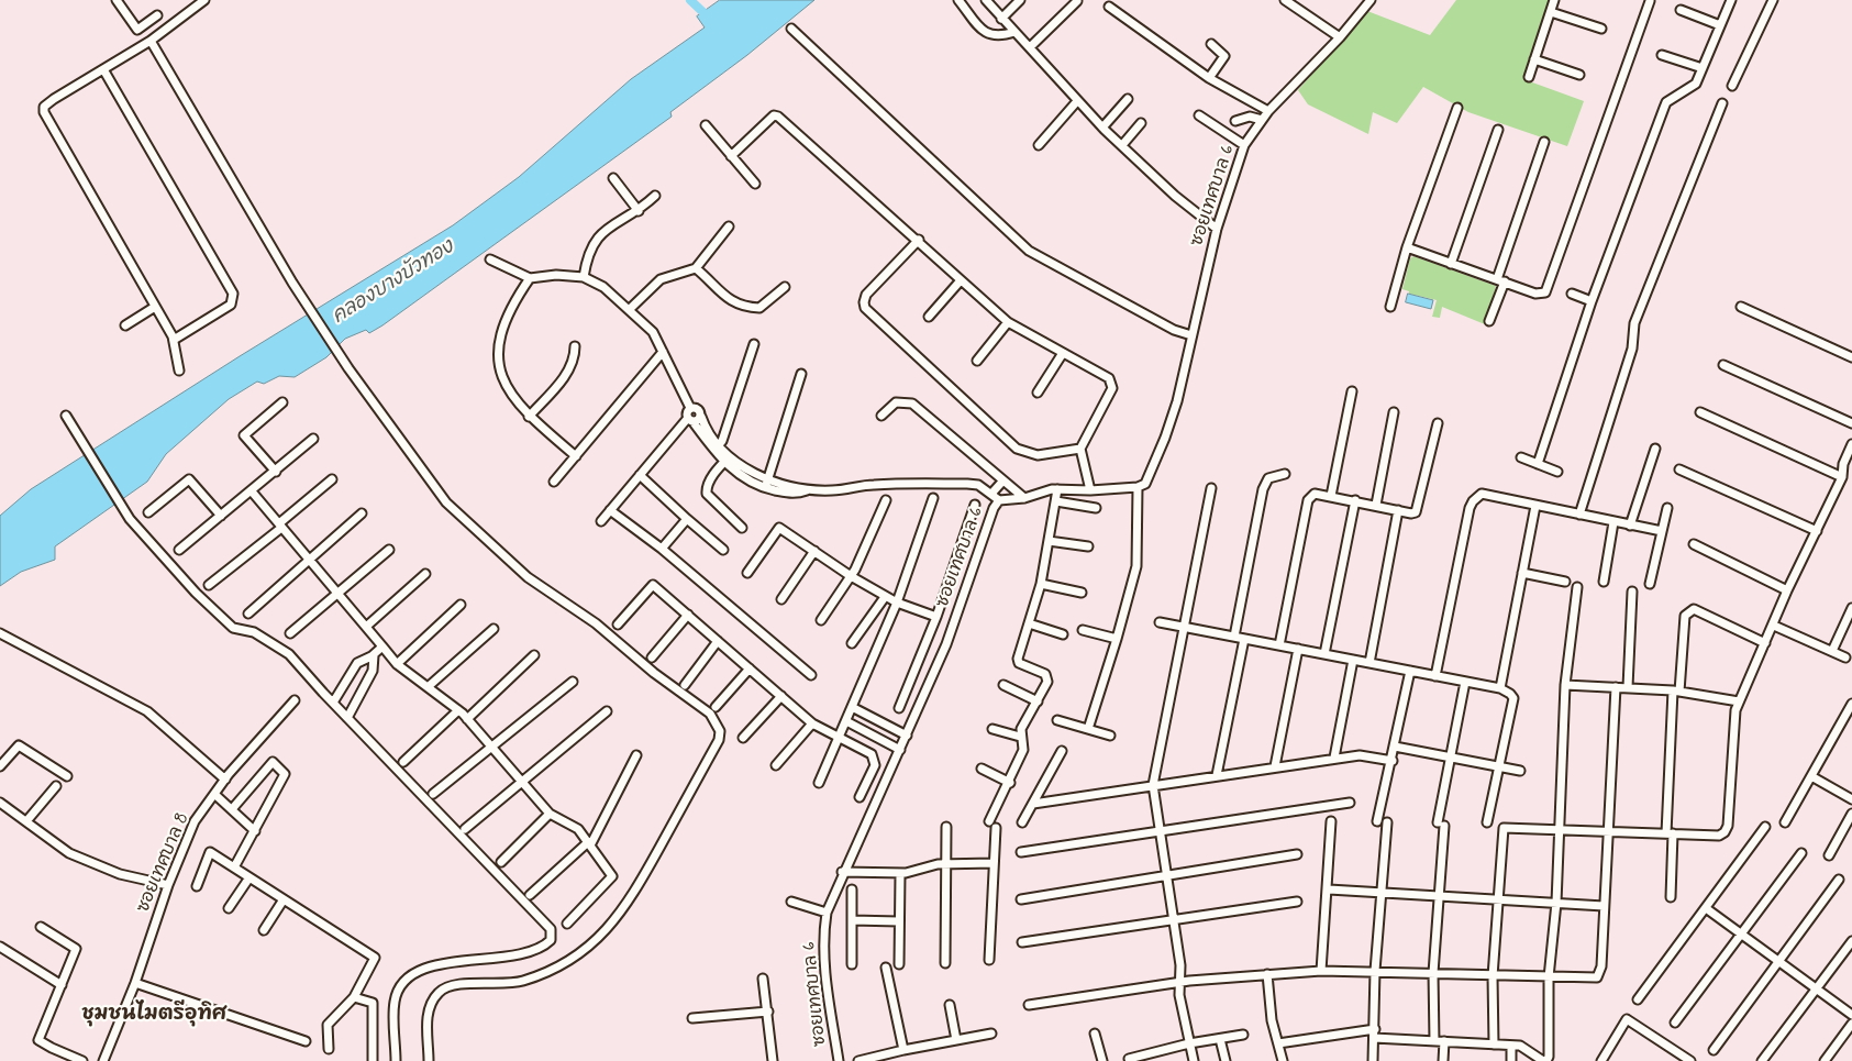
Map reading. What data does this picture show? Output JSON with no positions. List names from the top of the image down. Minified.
{"streets":{"street":["ซอยเทศบาล 6","ซอยเทศบาล 8"]},"districts":["ชุมชนไมตรีอุทิศ"],"water":["คลองบางบัวทอง"]}
